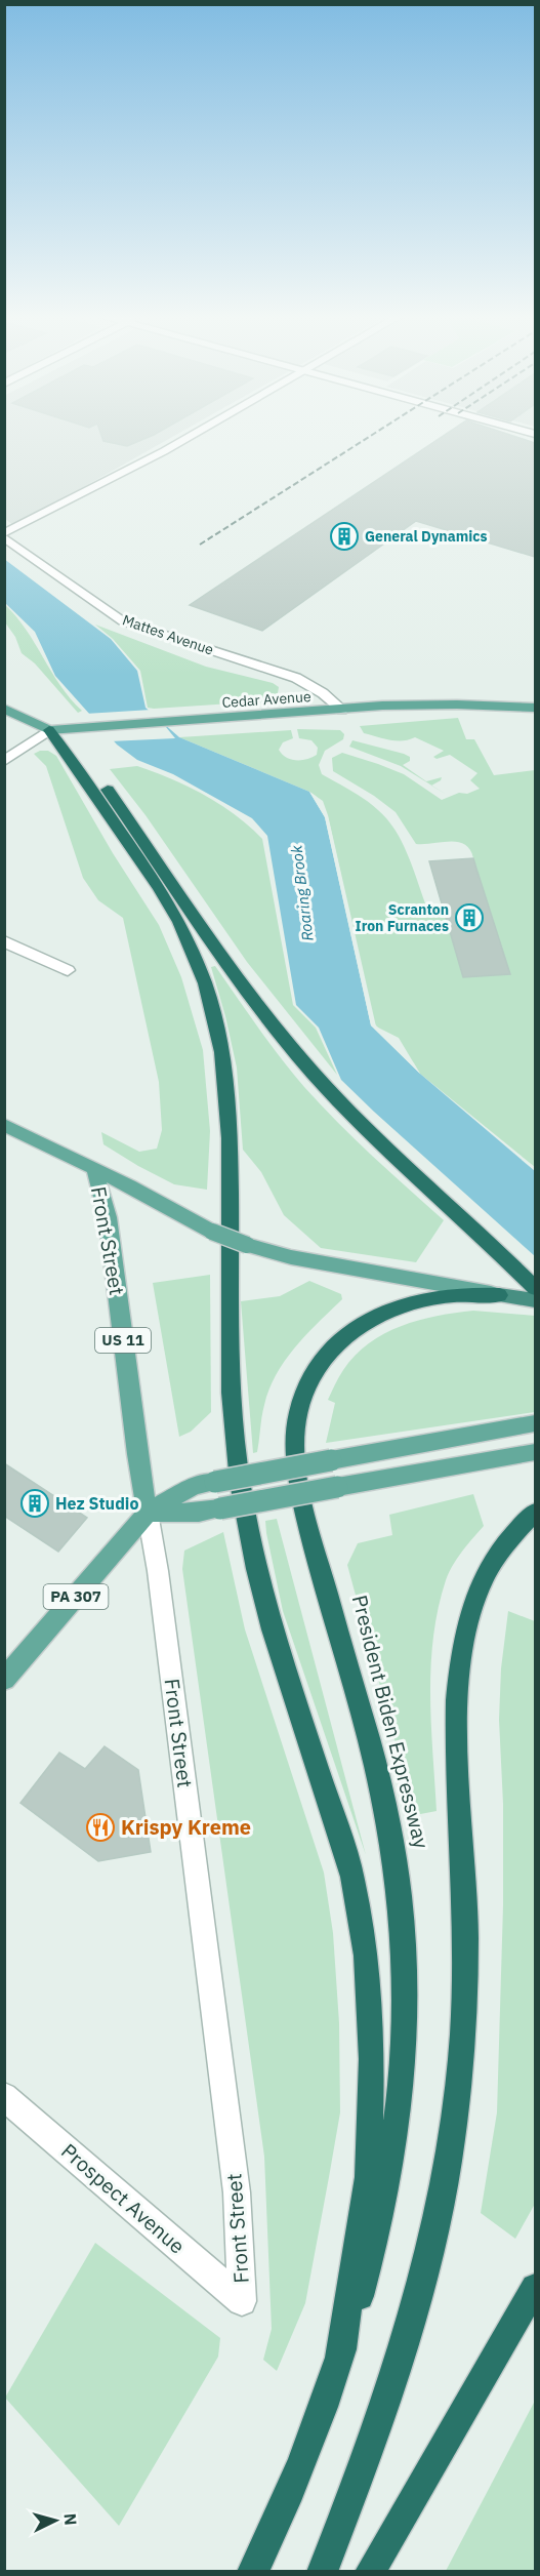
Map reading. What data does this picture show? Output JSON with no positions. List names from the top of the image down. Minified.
{"streets":{"highway":["President Biden Expressway"],"main road":["Cedar Avenue","Front Street","US 11","PA 307"],"street":["Mattes Avenue","Prospect Avenue"]},"crossings":[["Mattes Avenue","Cedar Avenue"],["Front Street","PA 307"],["Front Street","Prospect Avenue"]],"water":["Roaring Brook"],"places":{"building":["General Dynamics","Scranton Iron Furnaces","Hez Studio"],"restaurant":["Krispy Kreme"]},"north":"right"}
